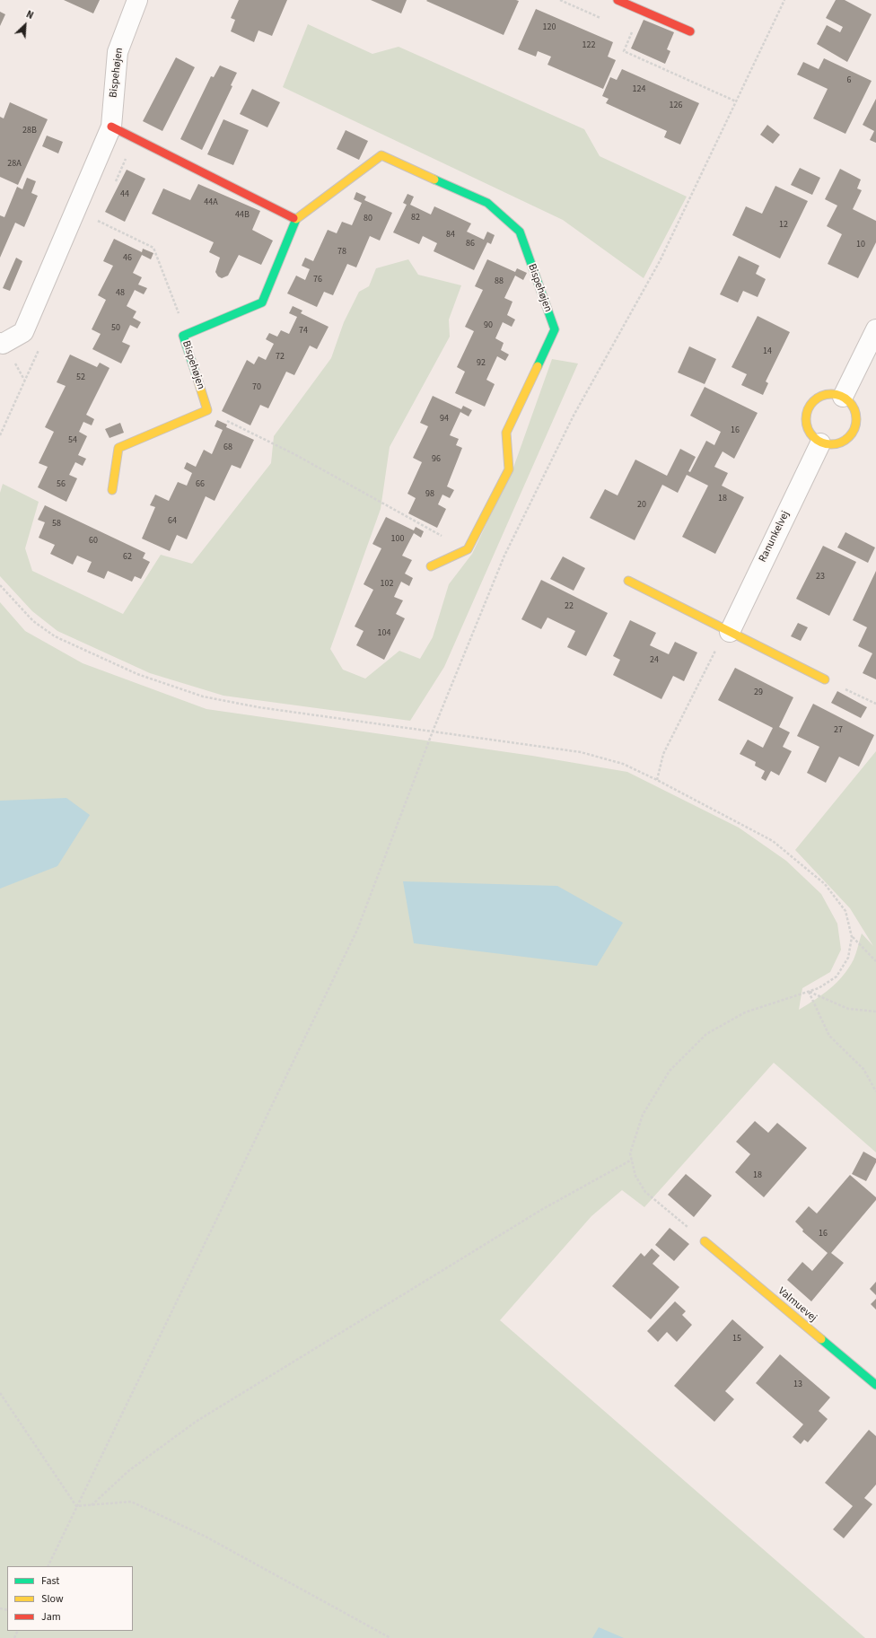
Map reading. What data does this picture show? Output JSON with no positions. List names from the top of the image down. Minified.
{"streets":{"street":["Bispehøjen","Ranunkelvej","Valmuevej"]},"house_numbers":["120","122","6","124","126","28B","28A","44","44A","44B","82","80","12","84","86","10","78","46","76","88","48","90","50","74","14","72","92","52","70","94","16","54","68","96","56","66","98","18","20","64","58","100","60","62","23","102","22","104","24","29","27","18","16","15","13"],"legend":["Fast","Slow","Jam"],"north":"top right"}
